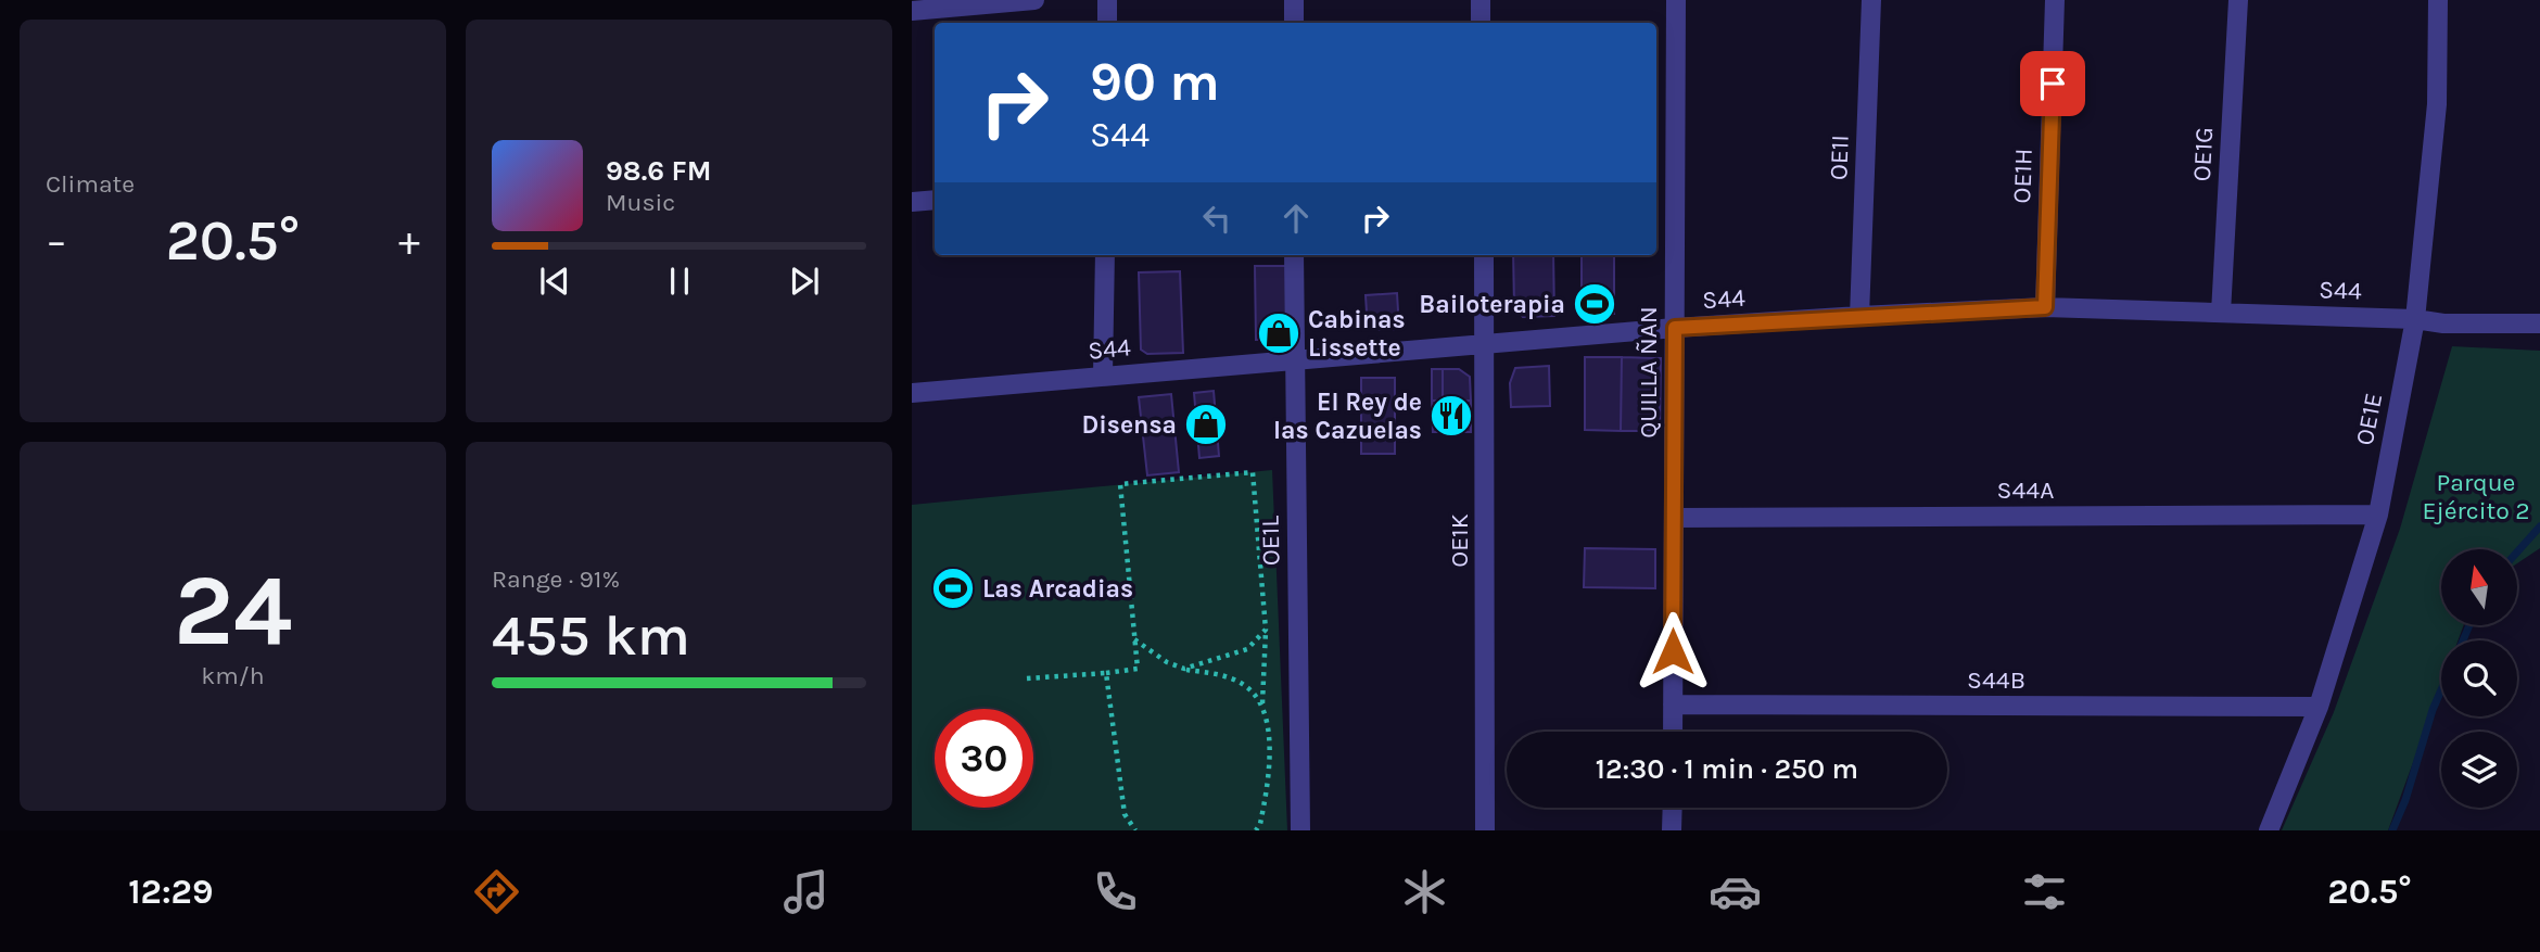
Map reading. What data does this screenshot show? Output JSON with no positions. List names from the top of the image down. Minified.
{"streets":{"street":["OE1G","OE1I","OE1H","S44","QUILLA ÑAN","OE1E","S44A","OE1L","OE1K","S44B"]},"crossings":[["OE1G","S44"],["OE1I","S44"],["OE1H","S44"],["S44","QUILLA ÑAN"],["S44","OE1E"],["S44","OE1L"],["S44","OE1K"],["QUILLA ÑAN","S44A"],["QUILLA ÑAN","S44B"],["OE1E","S44A"],["OE1E","S44B"]],"parks":["Parque Ejército 2"],"places":{"sports":["Bailoterapia","Las Arcadias"],"shop":["Cabinas Lissette","Disensa"],"restaurant":["El Rey de las Cazuelas"]},"north":"top","page":{"tile":["Climate",["24","km/h"],["Range · 91%","455 km"]],"turn":["90 m","S44"],"song":["98.6 FM","Music"],"heat":["−","20.5°","+"],"limit":"30","trip":"12:30 · 1 min · 250 m","tabs":["12:29","20.5°"]}}
